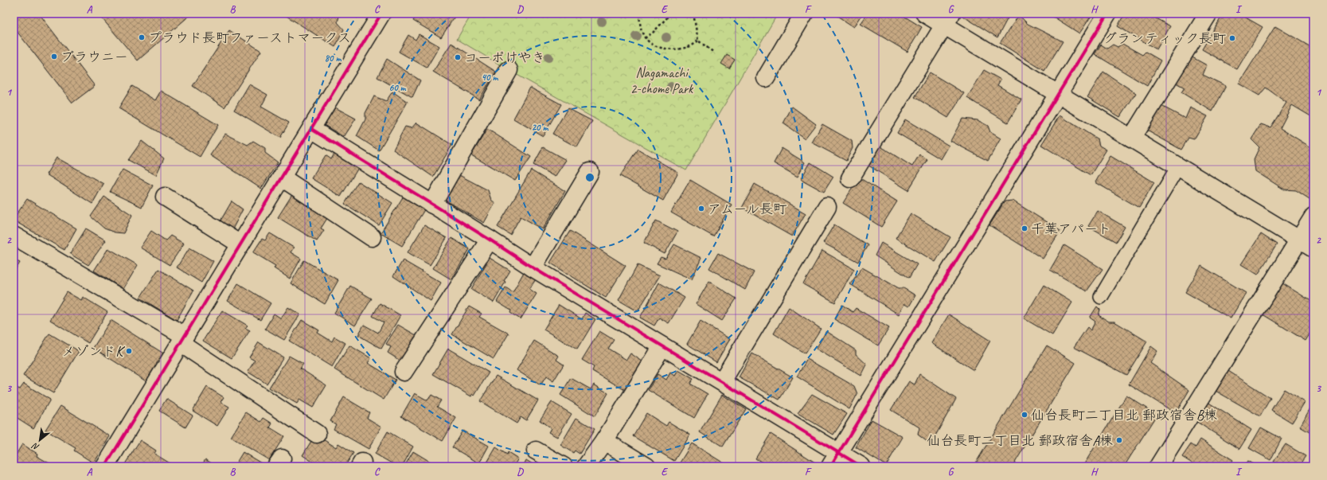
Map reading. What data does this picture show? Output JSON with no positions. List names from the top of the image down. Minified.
{"parks":["Nagamachi 2-chome Park"],"places":["プラウド長町ファーストマークス","グランティック長町","ブラウニー","コーポけやき","アムール長町","千葉アパート","メゾンドK","仙台長町二丁目北 郵政宿舎B棟","仙台長町二丁目北 郵政宿舎A棟"],"north":"bottom left","grid":{"columns":["A","B","C","D","E","F","G","H","I"],"rows":["1","2","3"]},"rings":["80 m","40 m","60 m","20 m"]}
